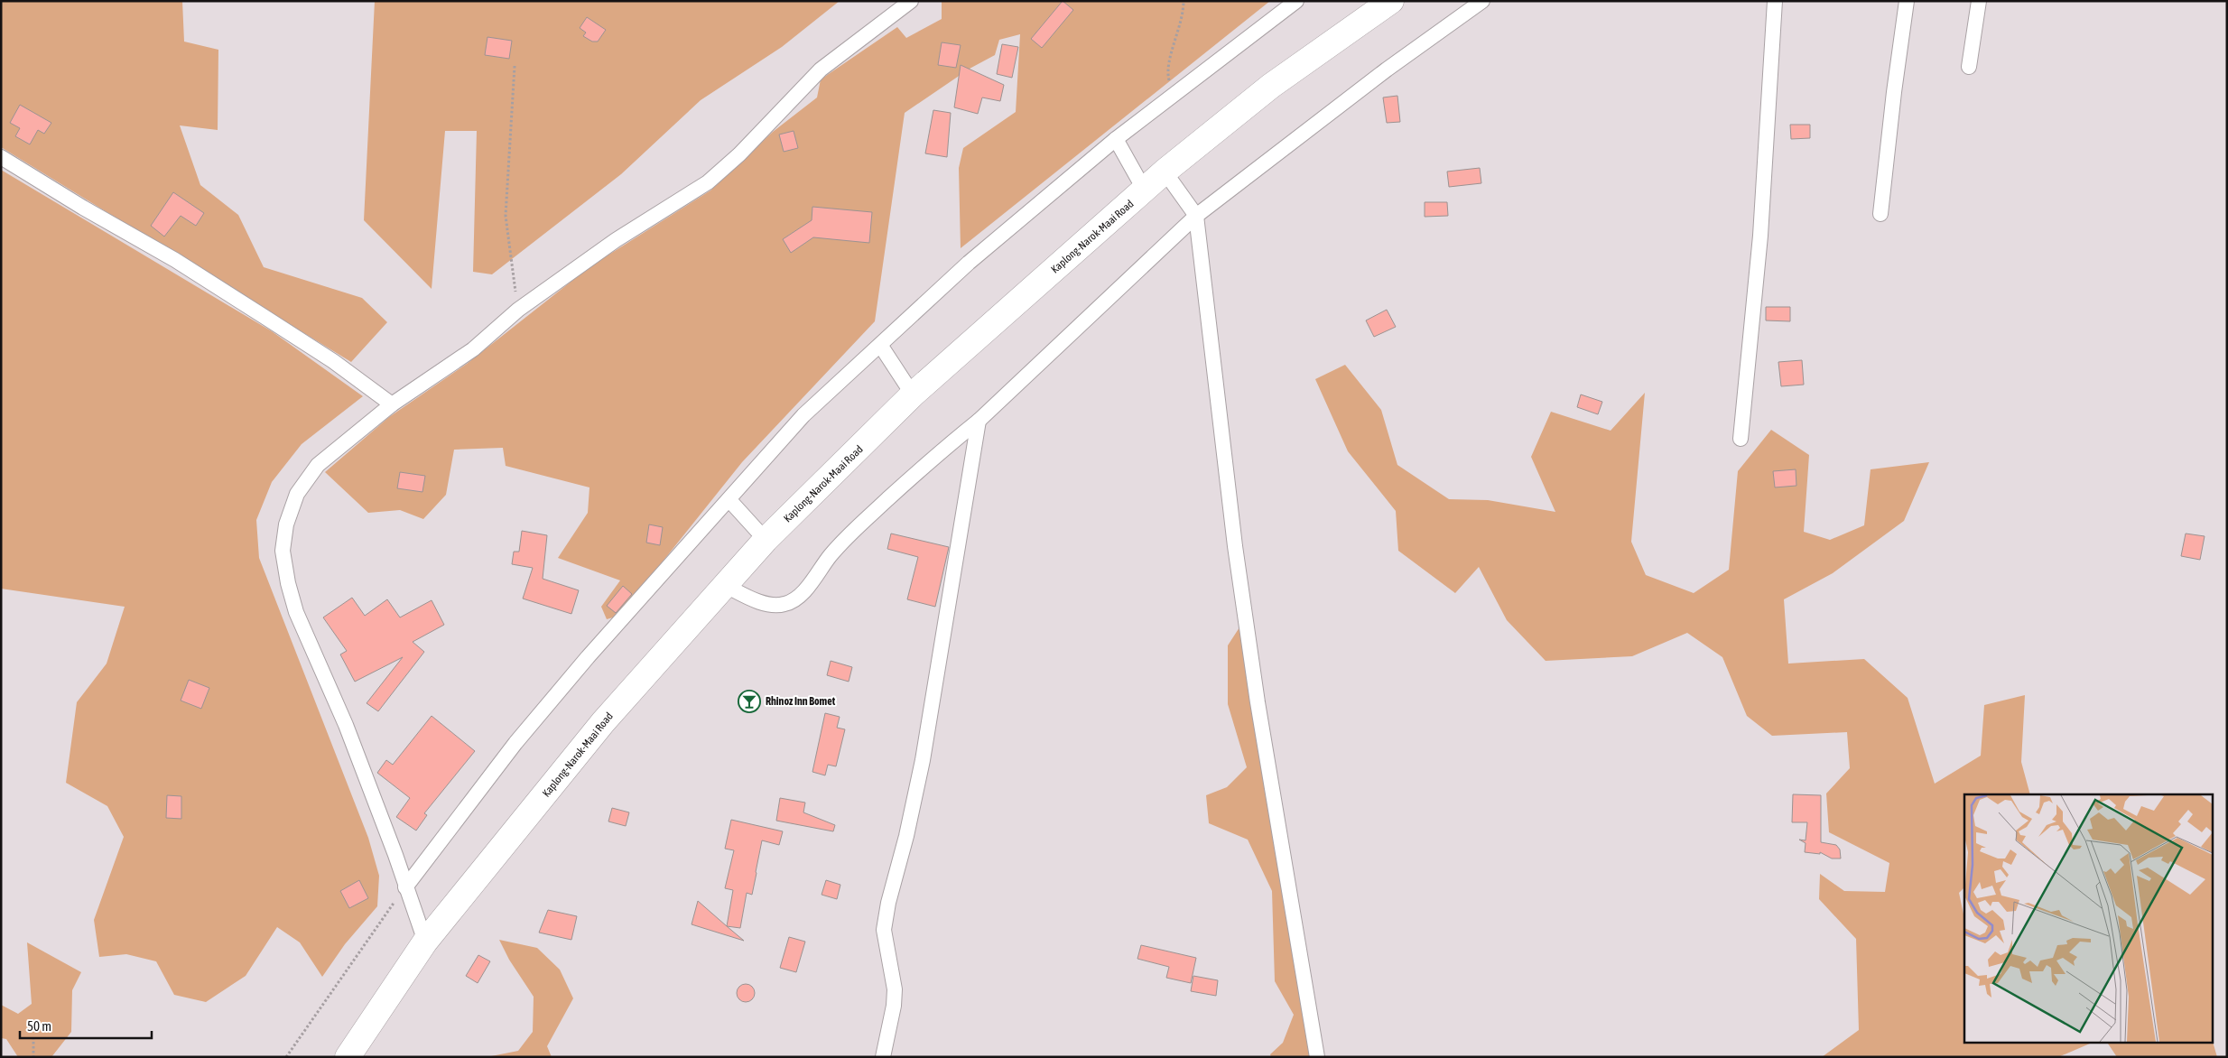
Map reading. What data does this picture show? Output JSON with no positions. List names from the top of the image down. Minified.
{"streets":{"highway":["Kaplong-Narok-Maai Road"]},"places":{"bar":["Rhinoz Inn Bomet"]},"scale_bar":"50 m"}
